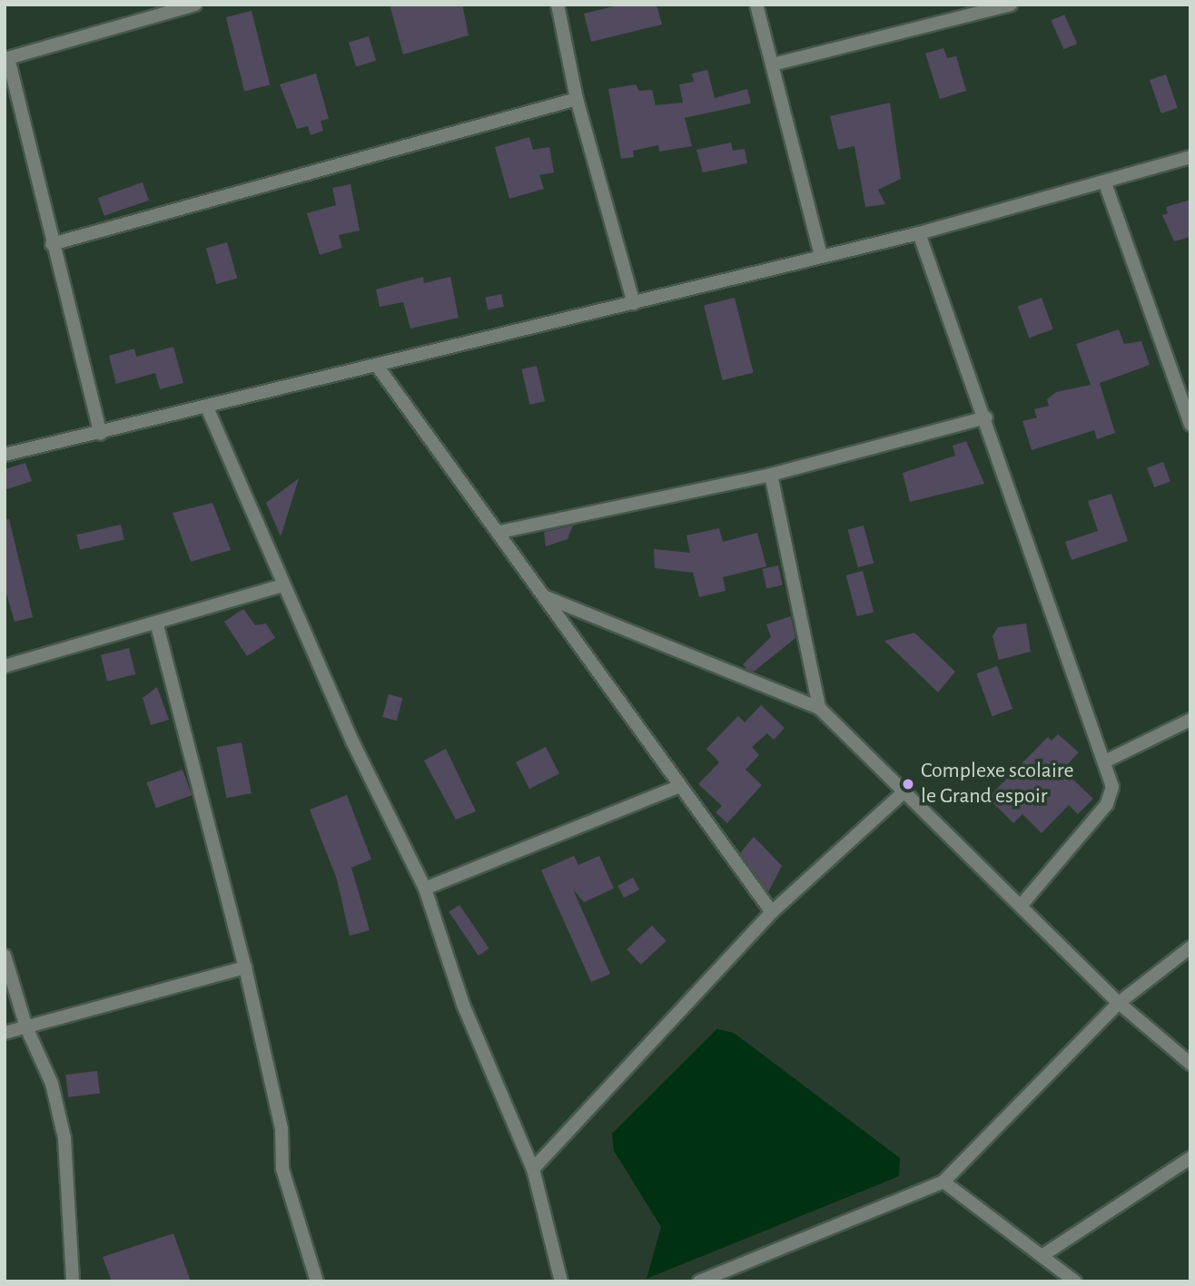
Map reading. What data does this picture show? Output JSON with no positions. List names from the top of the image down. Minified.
{"places":["Complexe scolaire le Grand espoir"]}
